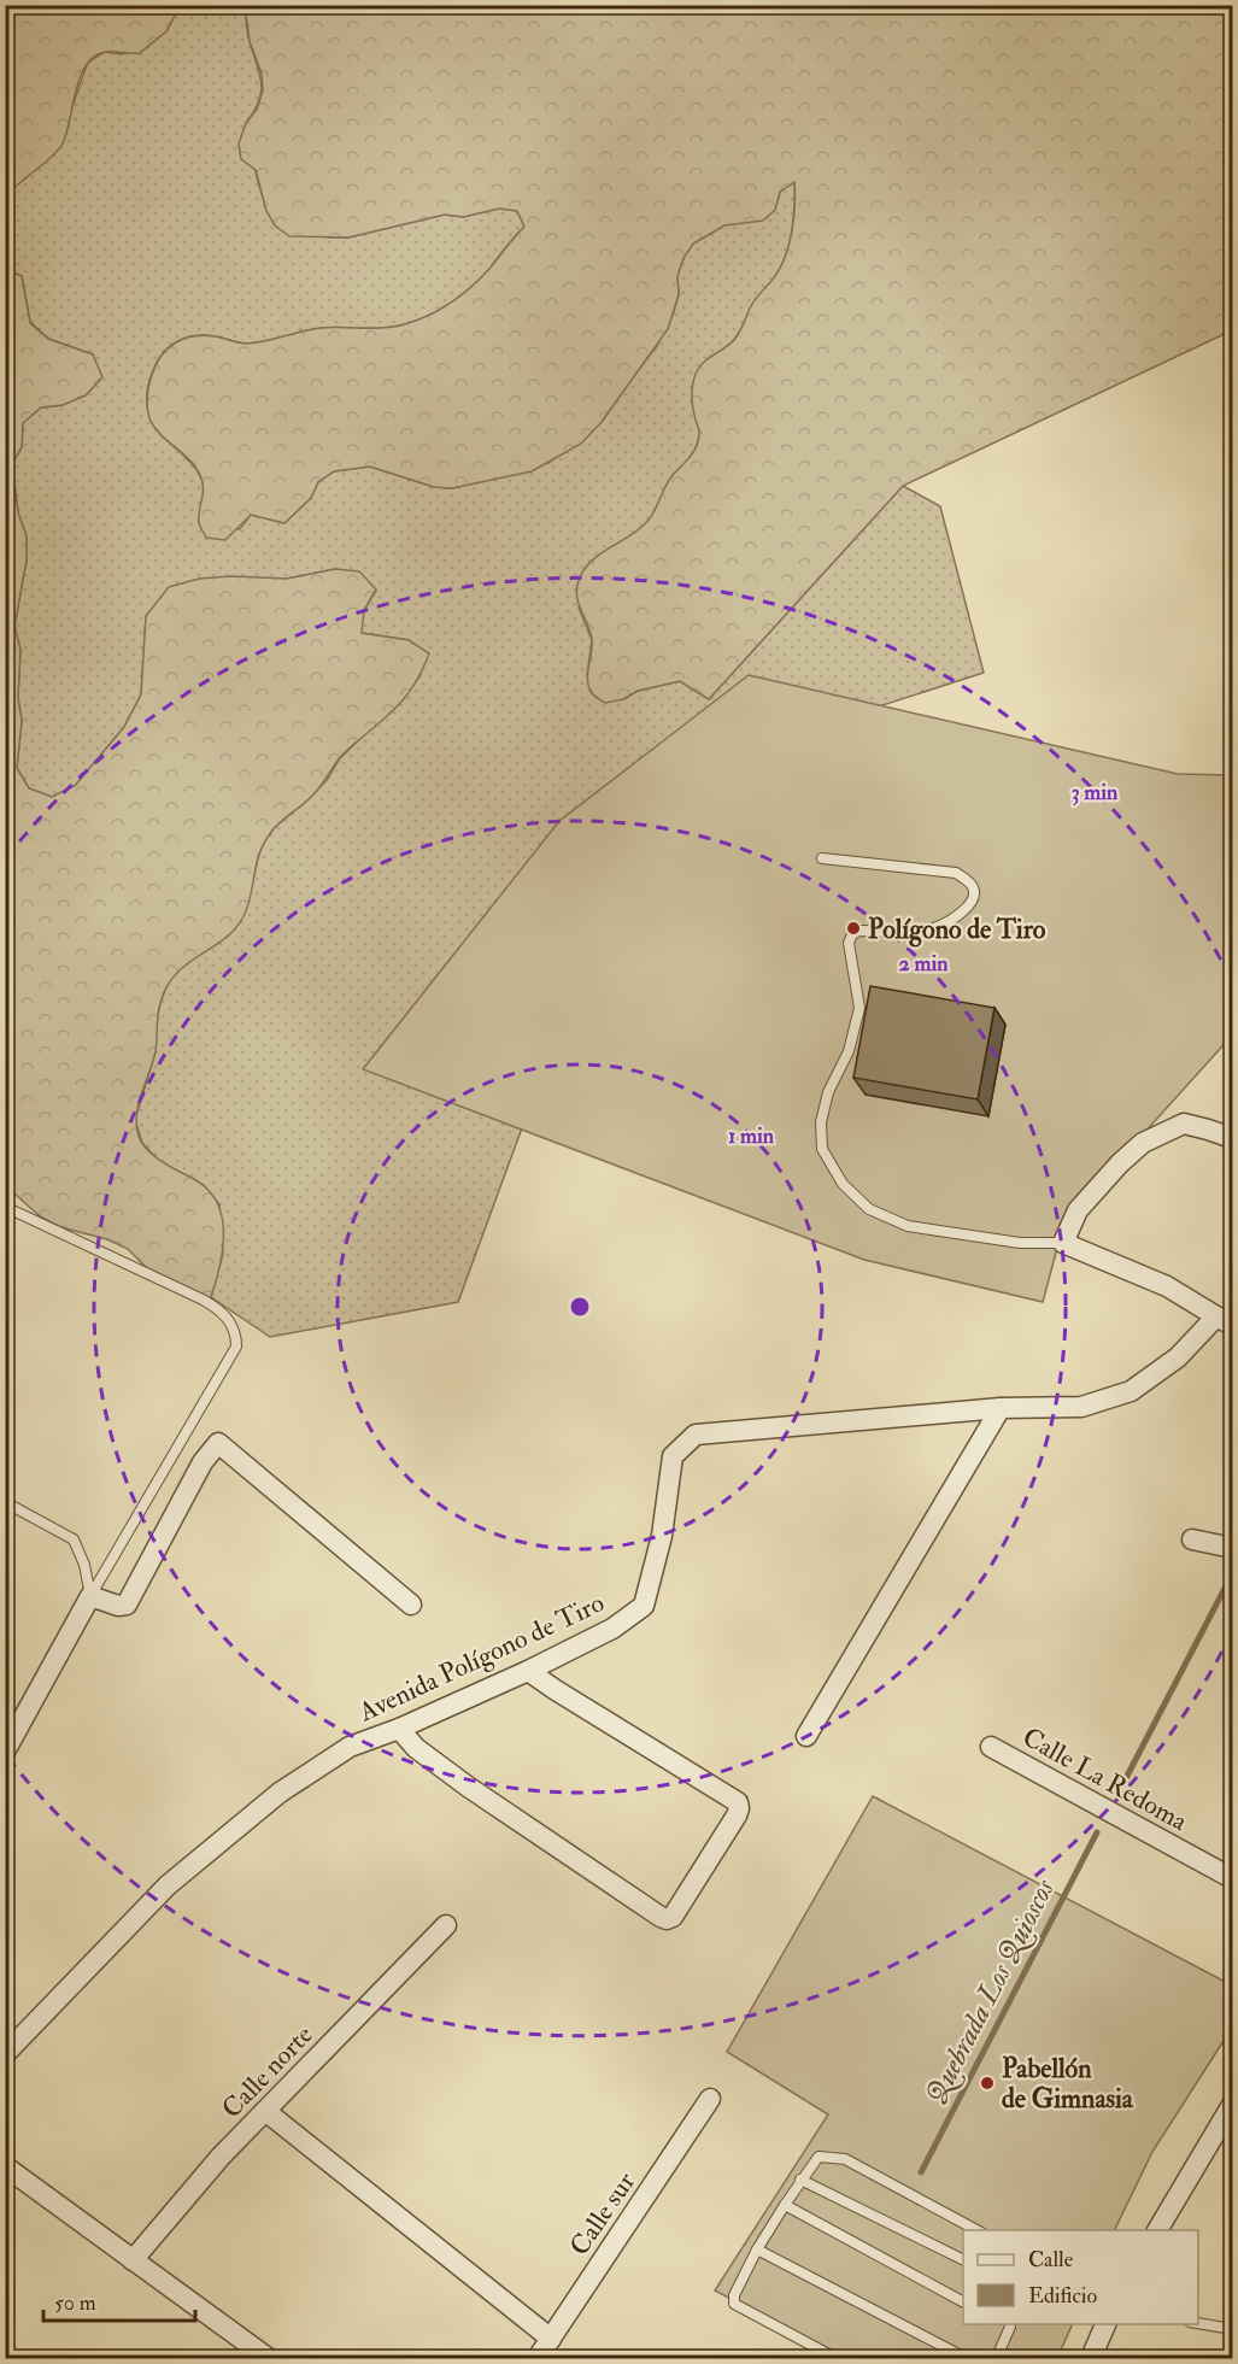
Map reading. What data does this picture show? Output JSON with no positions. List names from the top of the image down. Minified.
{"streets":{"street":["Avenida Polígono de Tiro","Calle La Redoma","Calle norte","Calle sur"]},"water":["Quebrada Los Quioscos"],"places":["Polígono de Tiro","Pabellón de Gimnasia"],"legend":["Calle","Edificio"],"scale_bar":"50 m","rings":["3 min","2 min","1 min"]}
